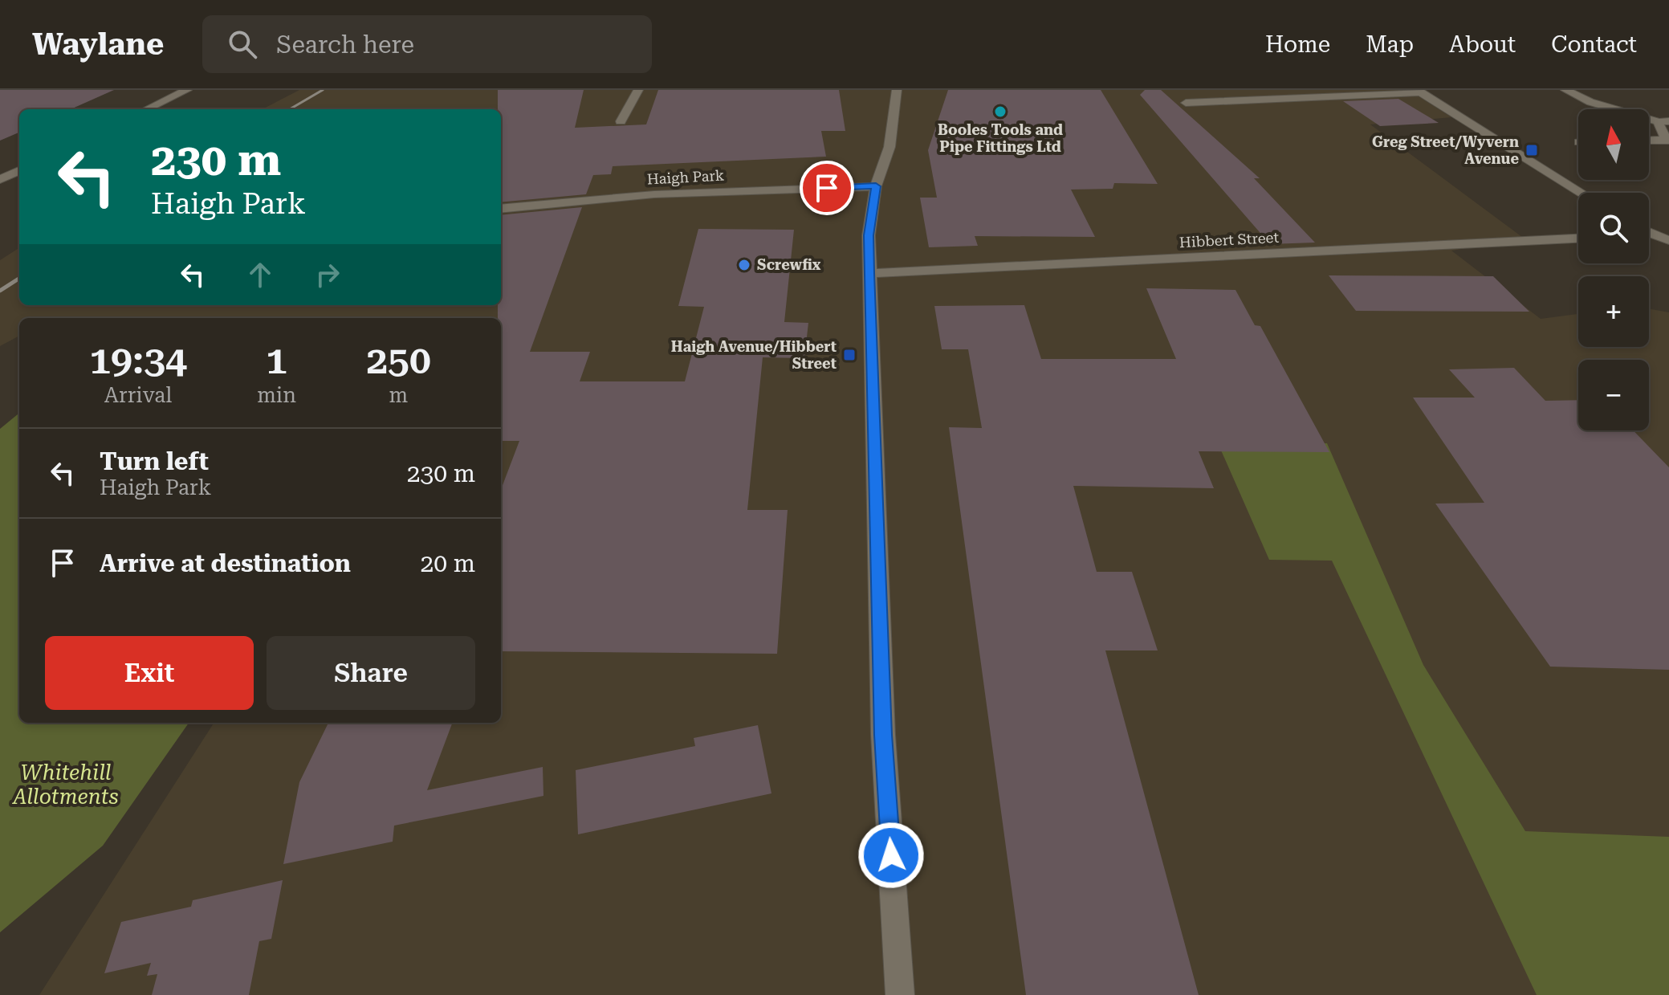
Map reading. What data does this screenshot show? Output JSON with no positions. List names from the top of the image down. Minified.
{"streets":{"street":["Haigh Park","Hibbert Street"]},"parks":["Whitehill Allotments"],"places":{"other":["Booles Tools and Pipe Fittings Ltd","Screwfix"],"transit":["Greg Street/Wyvern Avenue","Haigh Avenue/Hibbert Street"]},"north":"top","page":{"header":"Waylane","search":"Search here","nav":["Home","Map","About","Contact"],"map_buttons":["+","−"],"turn":["230 m","Haigh Park"],"eta":["19:34","Arrival","1","min","250","m"],"list":[{"name":"Turn left","note":"Haigh Park","value":"230 m"},{"name":"Arrive at destination","value":"20 m"}],"buttons":["Exit","Share"]}}
